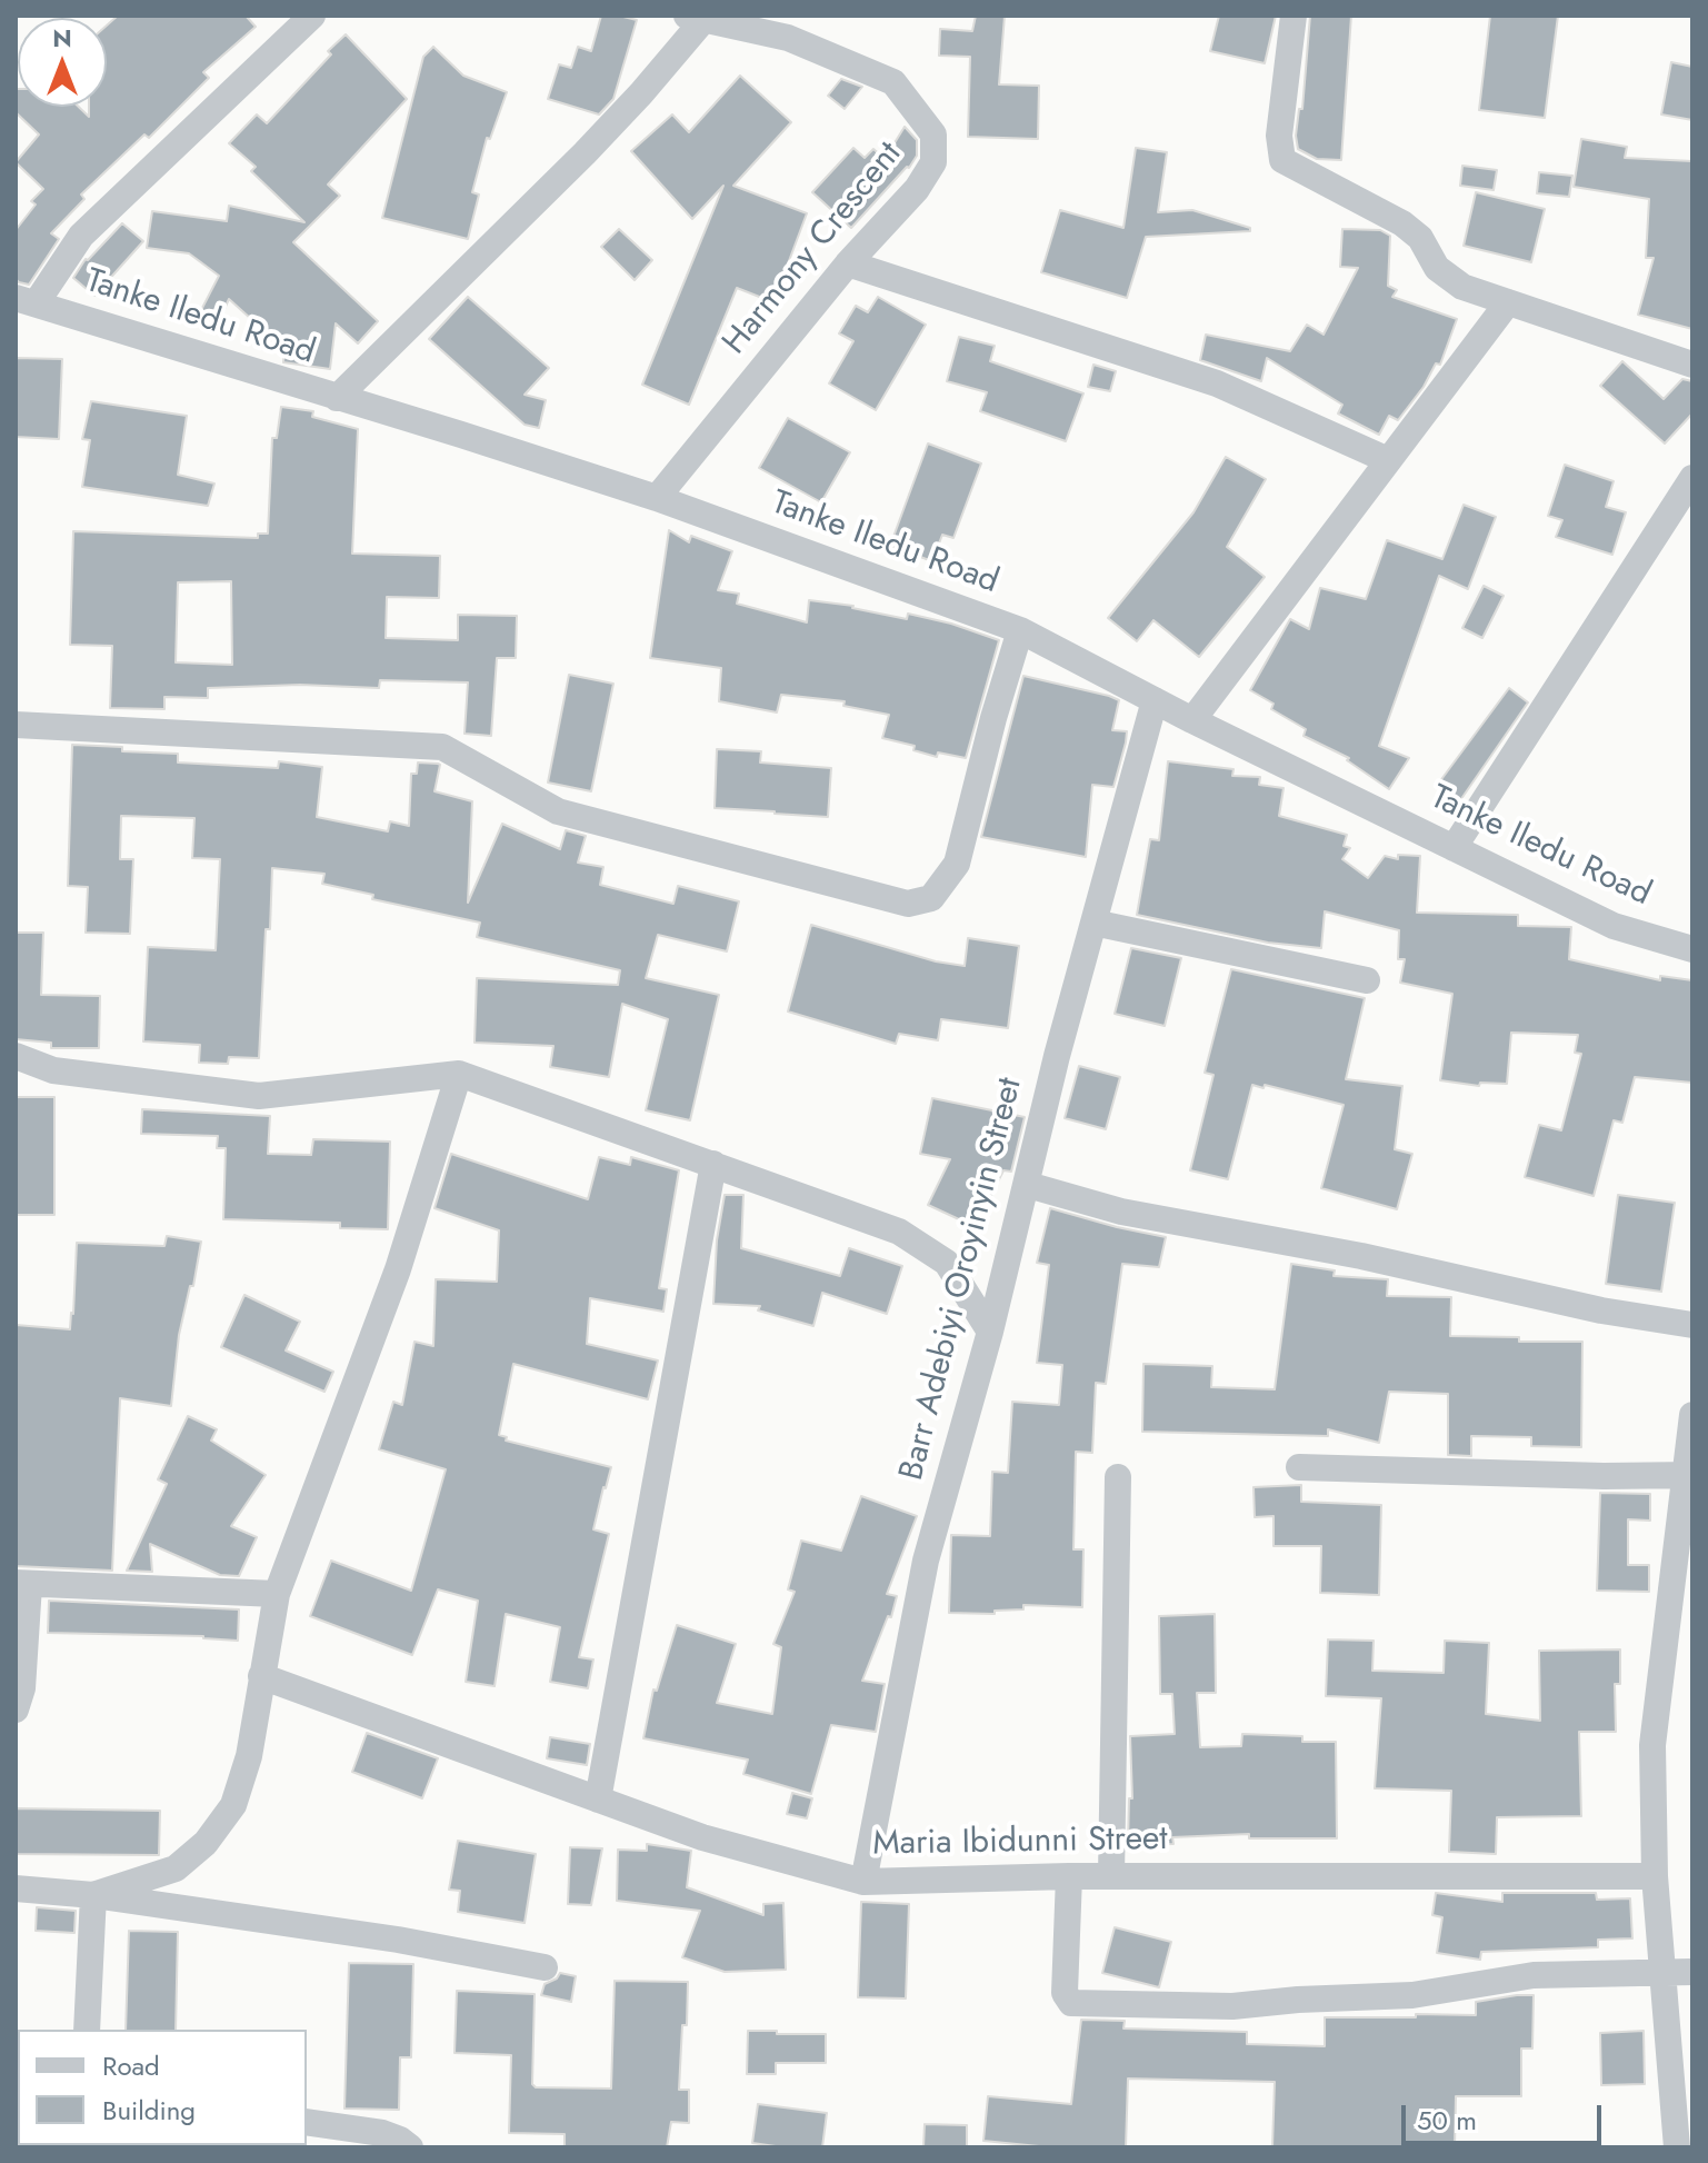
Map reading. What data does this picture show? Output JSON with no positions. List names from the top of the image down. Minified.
{"streets":{"street":["Harmony Crescent","Tanke Iledu Road","Barr Adebiyi Oroyinyin Street","Maria Ibidunni Street"]},"crossings":[["Harmony Crescent","Tanke Iledu Road"],["Tanke Iledu Road","Barr Adebiyi Oroyinyin Street"],["Barr Adebiyi Oroyinyin Street","Maria Ibidunni Street"]],"legend":["Road","Building"],"scale_bar":"50 m","north":"top"}
